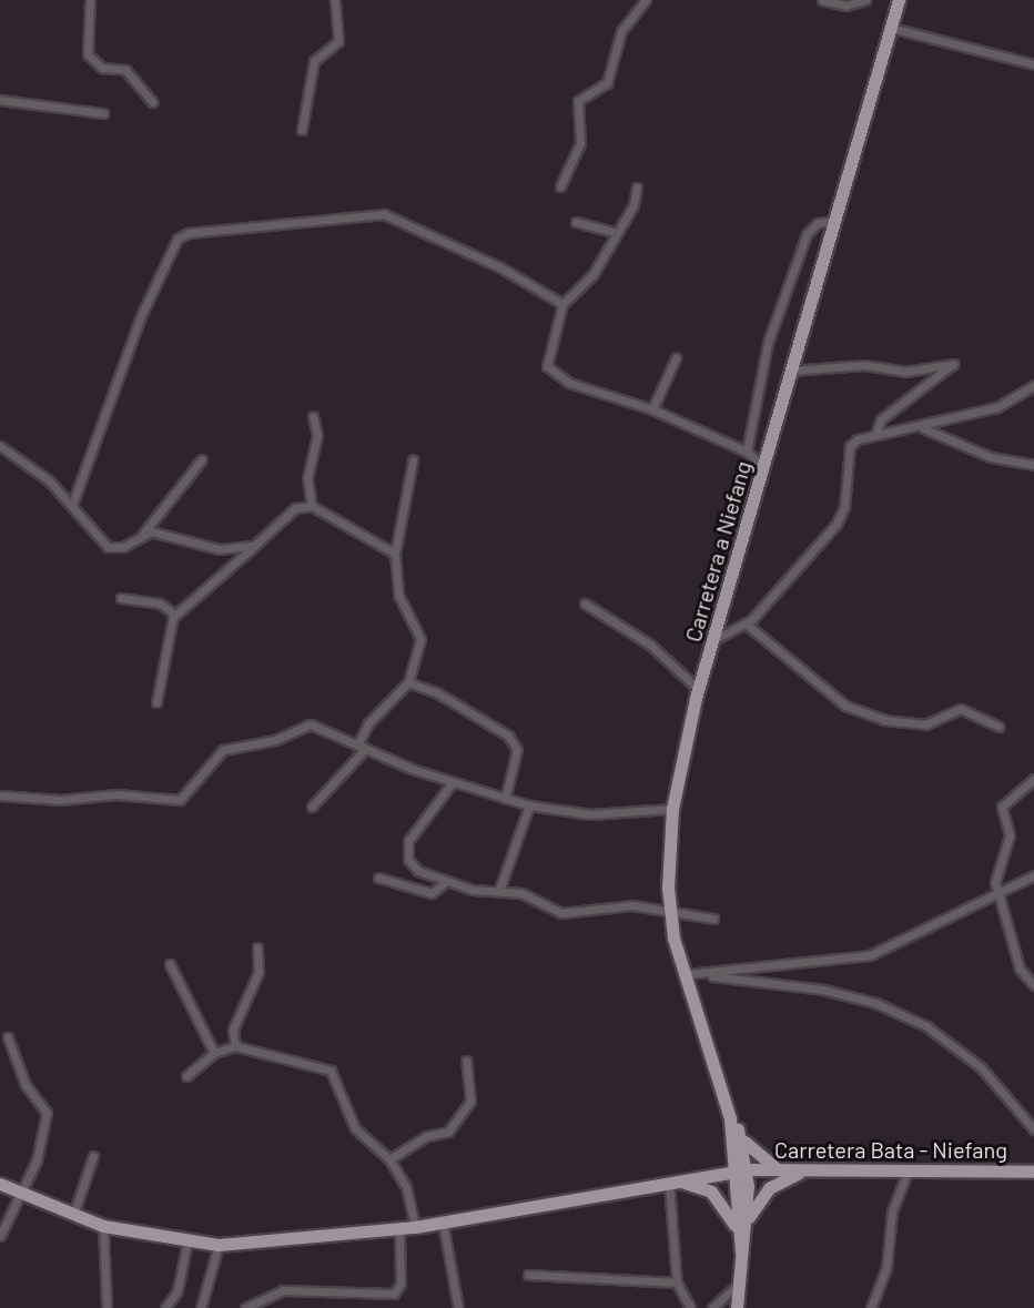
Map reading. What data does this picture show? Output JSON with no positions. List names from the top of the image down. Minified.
{"streets":{"main road":["Carretera a Niefang","Carretera Bata - Niefang"]}}
